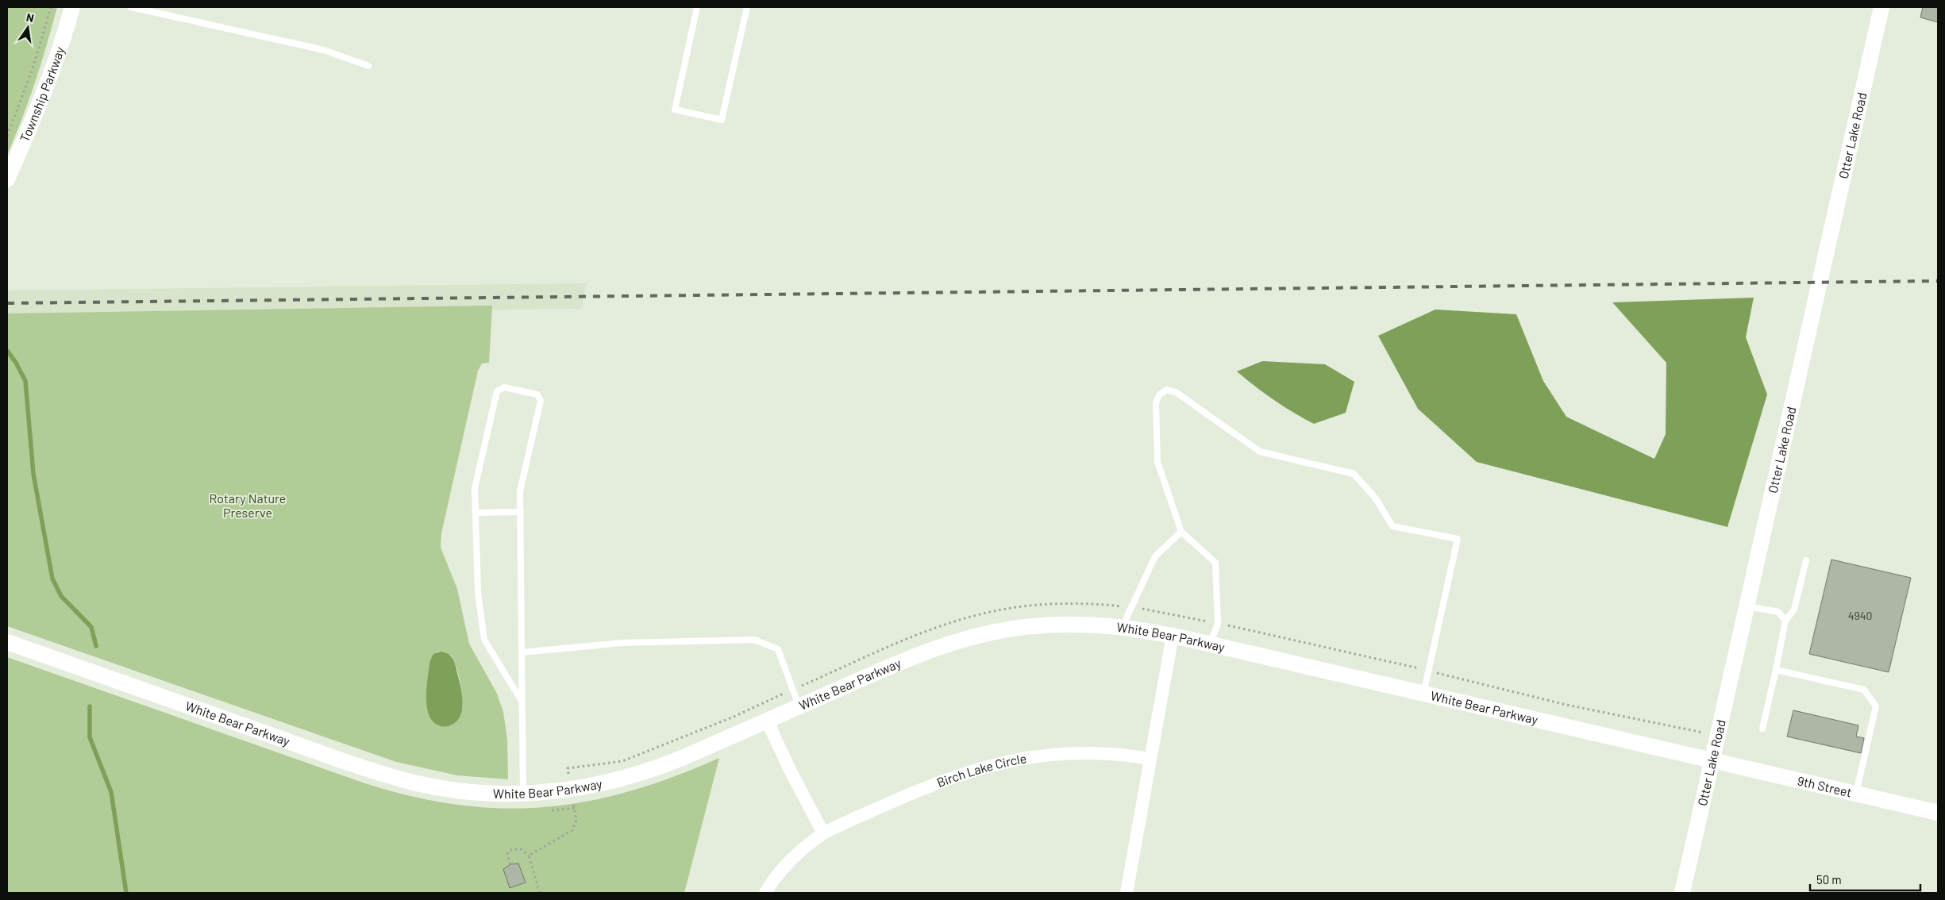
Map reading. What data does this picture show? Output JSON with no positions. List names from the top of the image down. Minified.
{"streets":{"street":["Township Parkway","Otter Lake Road","White Bear Parkway","Birch Lake Circle","9th Street"]},"crossings":[["Otter Lake Road","White Bear Parkway"],["Otter Lake Road","9th Street"],["White Bear Parkway","9th Street"]],"parks":["Rotary Nature Preserve"],"house_numbers":["4940"],"scale_bar":"50 m","north":"top"}
